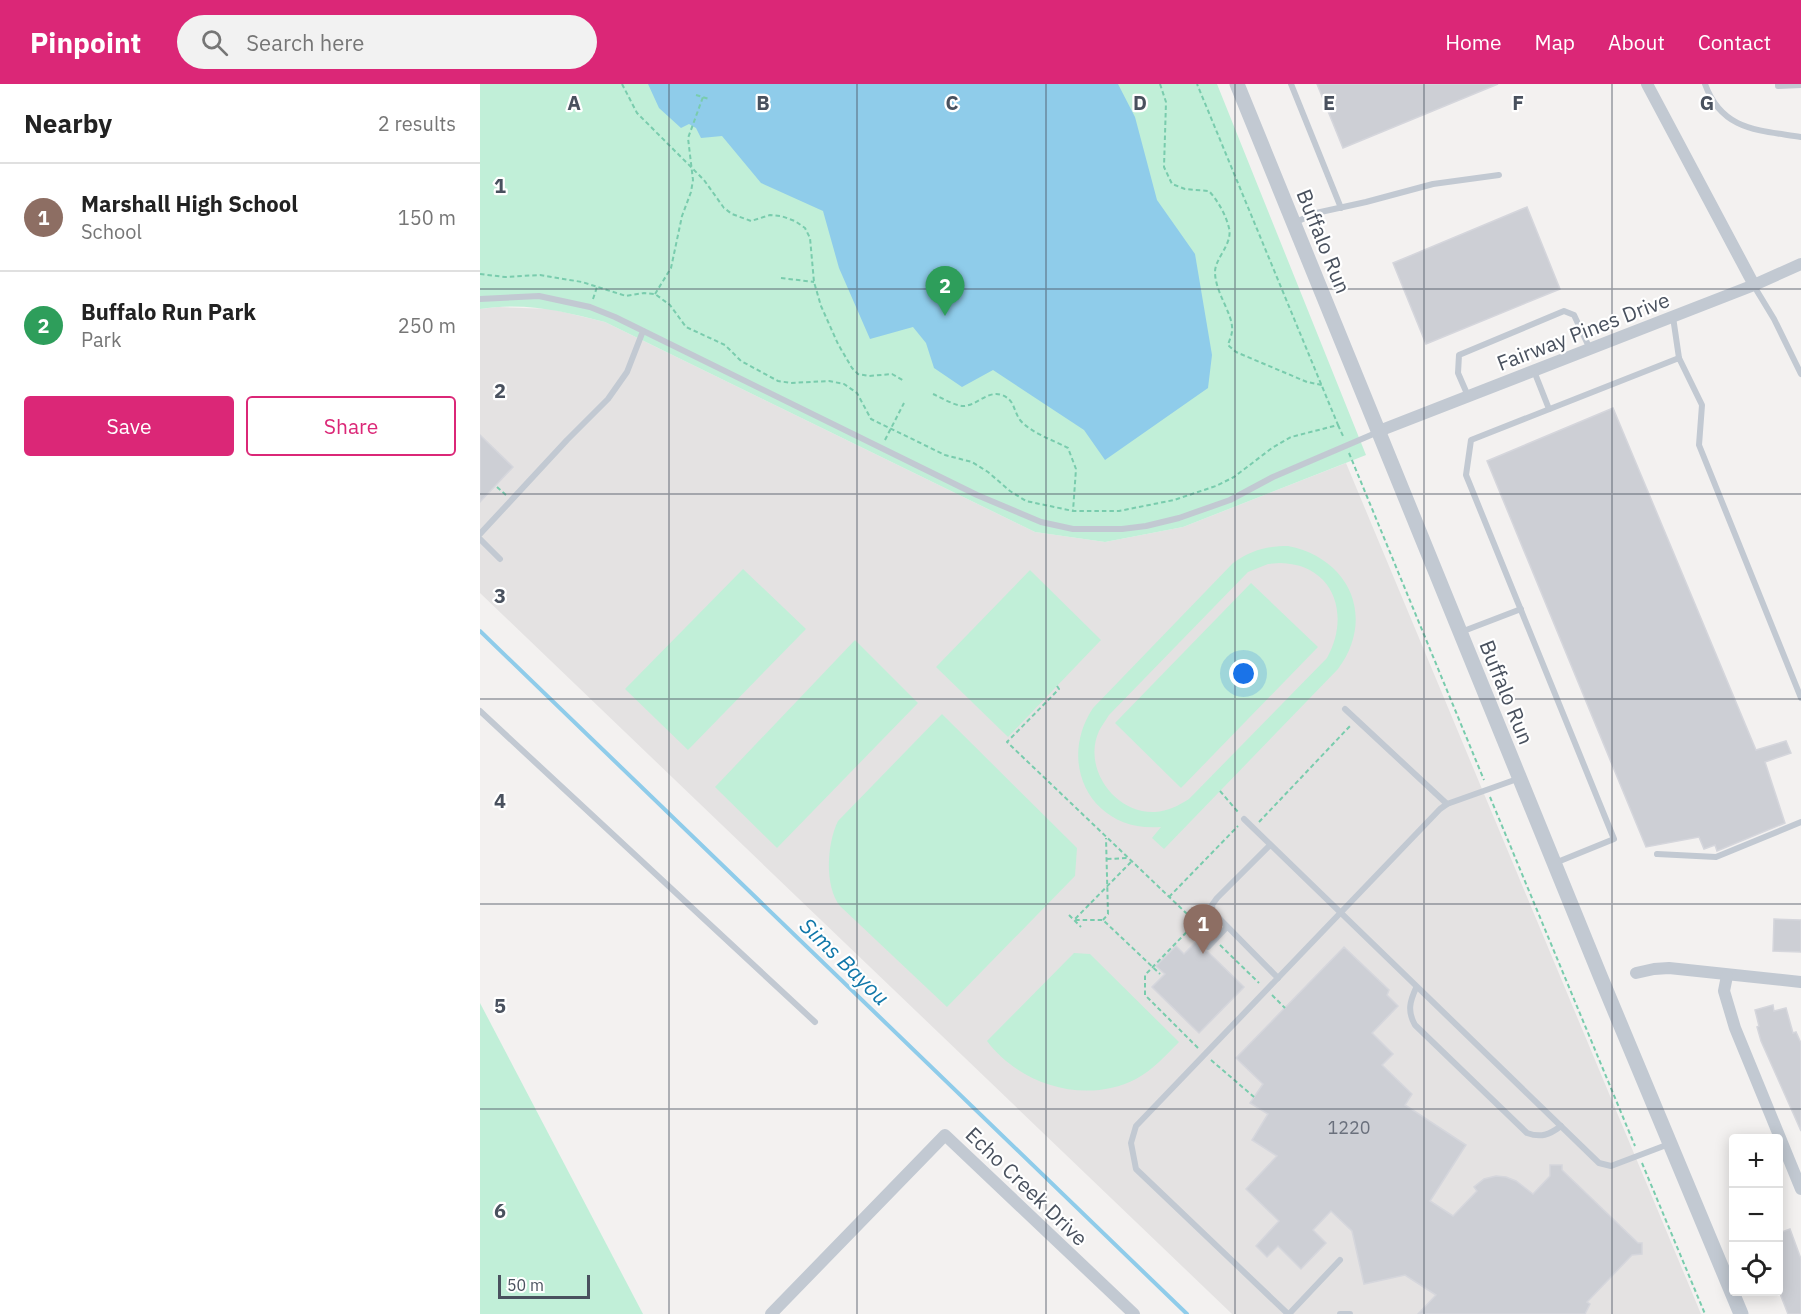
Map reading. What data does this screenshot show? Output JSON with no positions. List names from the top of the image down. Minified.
{"streets":{"street":["Buffalo Run","Fairway Pines Drive","Echo Creek Drive"]},"crossings":[["Buffalo Run","Fairway Pines Drive"]],"water":["Sims Bayou"],"house_numbers":["1220"],"scale_bar":"50 m","page":{"header":"Pinpoint","search":"Search here","nav":["Home","Map","About","Contact"],"heading":["Nearby","2 results"],"list":[{"mark":"1","name":"Marshall High School","note":"School","value":"150 m"},{"mark":"2","name":"Buffalo Run Park","note":"Park","value":"250 m"}],"pins":["2","1"],"buttons":["Save","Share"],"map_buttons":["+","−"],"scale":"50 m"},"grid":{"columns":["A","B","C","D","E","F","G"],"rows":["1","2","3","4","5","6"]}}
